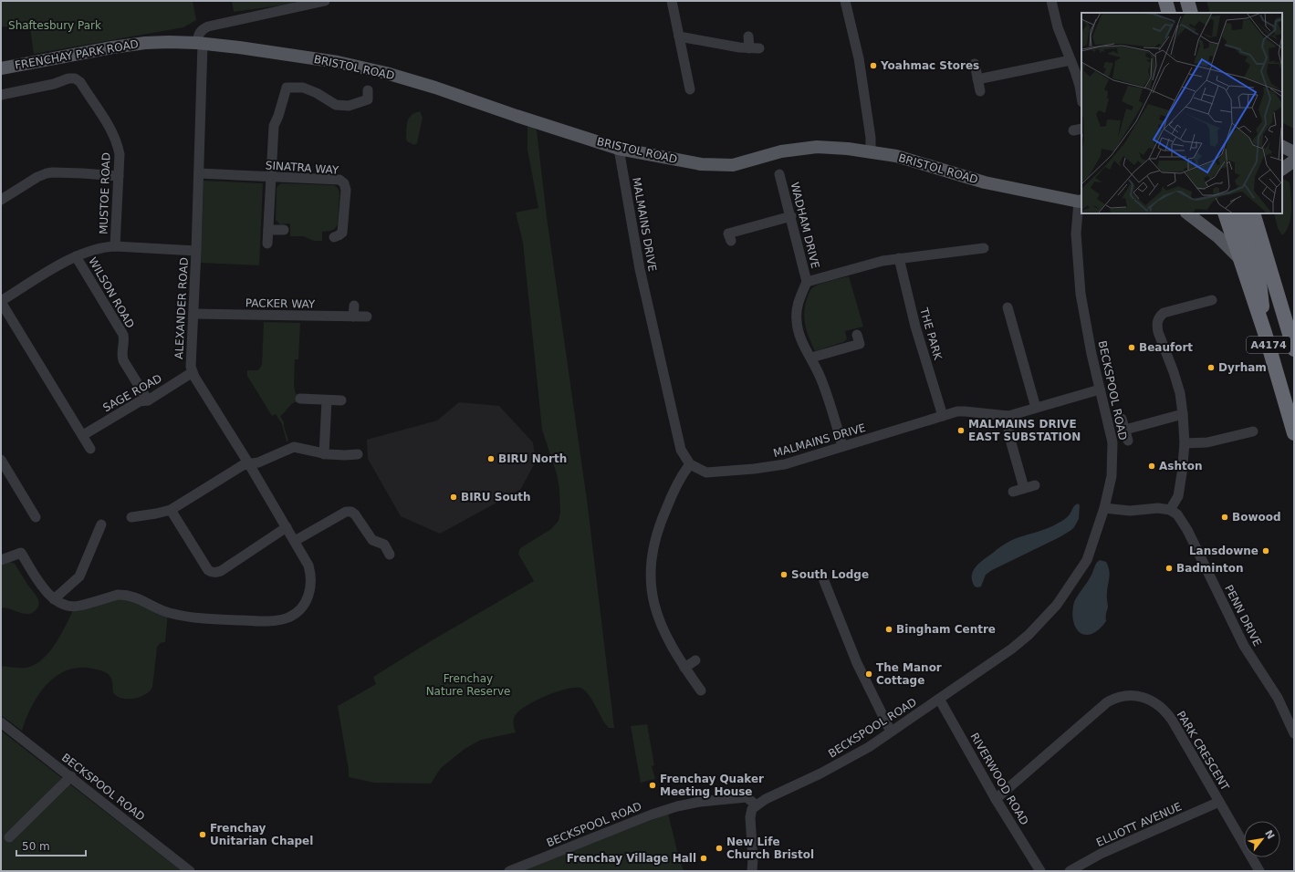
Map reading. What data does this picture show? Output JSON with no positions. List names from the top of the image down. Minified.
{"streets":{"highway":["A4174"],"main road":["FRENCHAY PARK ROAD","BRISTOL ROAD"],"street":["SINATRA WAY","MUSTOE ROAD","MALMAINS DRIVE","WADHAM DRIVE","WILSON ROAD","PACKER WAY","ALEXANDER ROAD","THE PARK","BECKSPOOL ROAD","SAGE ROAD","PENN DRIVE","PARK CRESCENT","RIVERWOOD ROAD","ELLIOTT AVENUE"]},"crossings":[["FRENCHAY PARK ROAD","BRISTOL ROAD"],["FRENCHAY PARK ROAD","ALEXANDER ROAD"],["BRISTOL ROAD","MALMAINS DRIVE"],["BRISTOL ROAD","ALEXANDER ROAD"],["BRISTOL ROAD","BECKSPOOL ROAD"],["SINATRA WAY","ALEXANDER ROAD"],["MALMAINS DRIVE","WADHAM DRIVE"],["MALMAINS DRIVE","THE PARK"],["MALMAINS DRIVE","BECKSPOOL ROAD"],["WILSON ROAD","SAGE ROAD"],["PACKER WAY","ALEXANDER ROAD"],["ALEXANDER ROAD","SAGE ROAD"],["BECKSPOOL ROAD","RIVERWOOD ROAD"],["PARK CRESCENT","RIVERWOOD ROAD"],["PARK CRESCENT","ELLIOTT AVENUE"]],"parks":["Shaftesbury Park","Frenchay Nature Reserve"],"places":["Yoahmac Stores","Beaufort","Dyrham","MALMAINS DRIVE EAST SUBSTATION","BIRU North","Ashton","BIRU South","Bowood","Lansdowne","Badminton","South Lodge","Bingham Centre","The Manor Cottage","Frenchay Quaker Meeting House","Frenchay Unitarian Chapel","New Life Church Bristol","Frenchay Village Hall"],"scale_bar":"50 m","north":"top right"}
